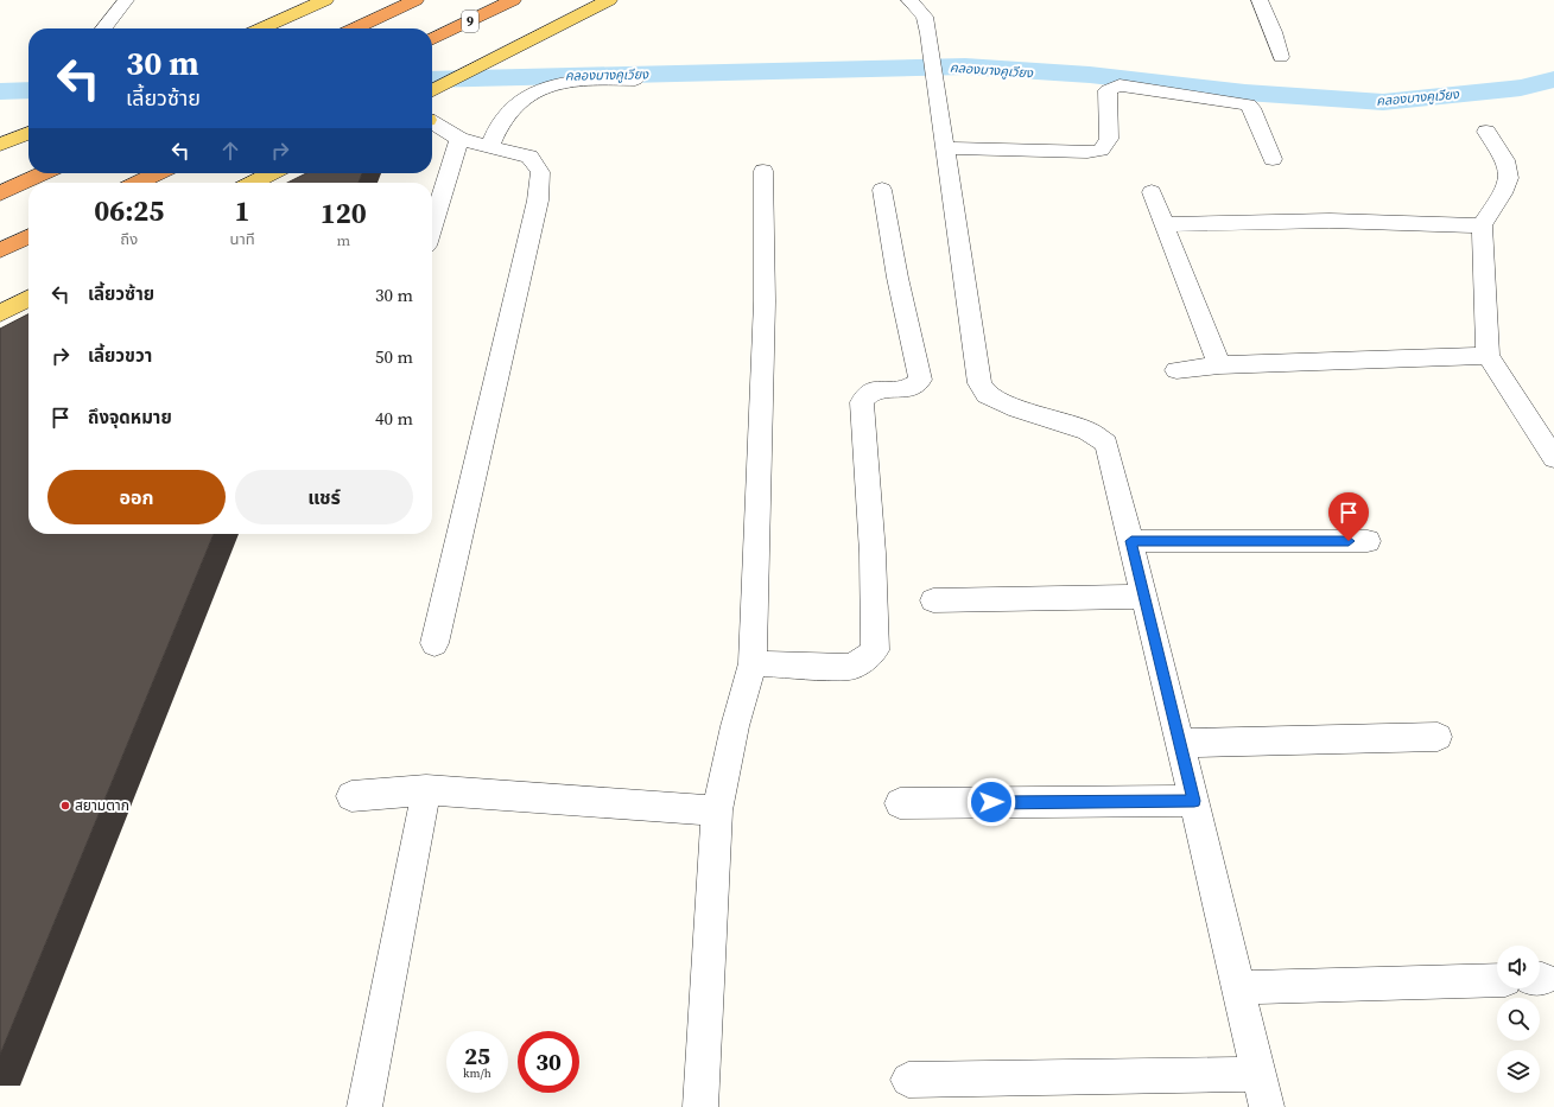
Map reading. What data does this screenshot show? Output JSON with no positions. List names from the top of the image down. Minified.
{"streets":{"highway":["9"]},"water":["คลองบางคูเวียง"],"places":["สยามตาก"],"page":{"turn":["30 m","เลี้ยวซ้าย"],"eta":["06:25","ถึง","1","นาที","120","m"],"list":[{"name":"เลี้ยวซ้าย","value":"30 m"},{"name":"เลี้ยวขวา","value":"50 m"},{"name":"ถึงจุดหมาย","value":"40 m"}],"buttons":["ออก","แชร์"],"speed":"25 km/h","limit":"30"}}
